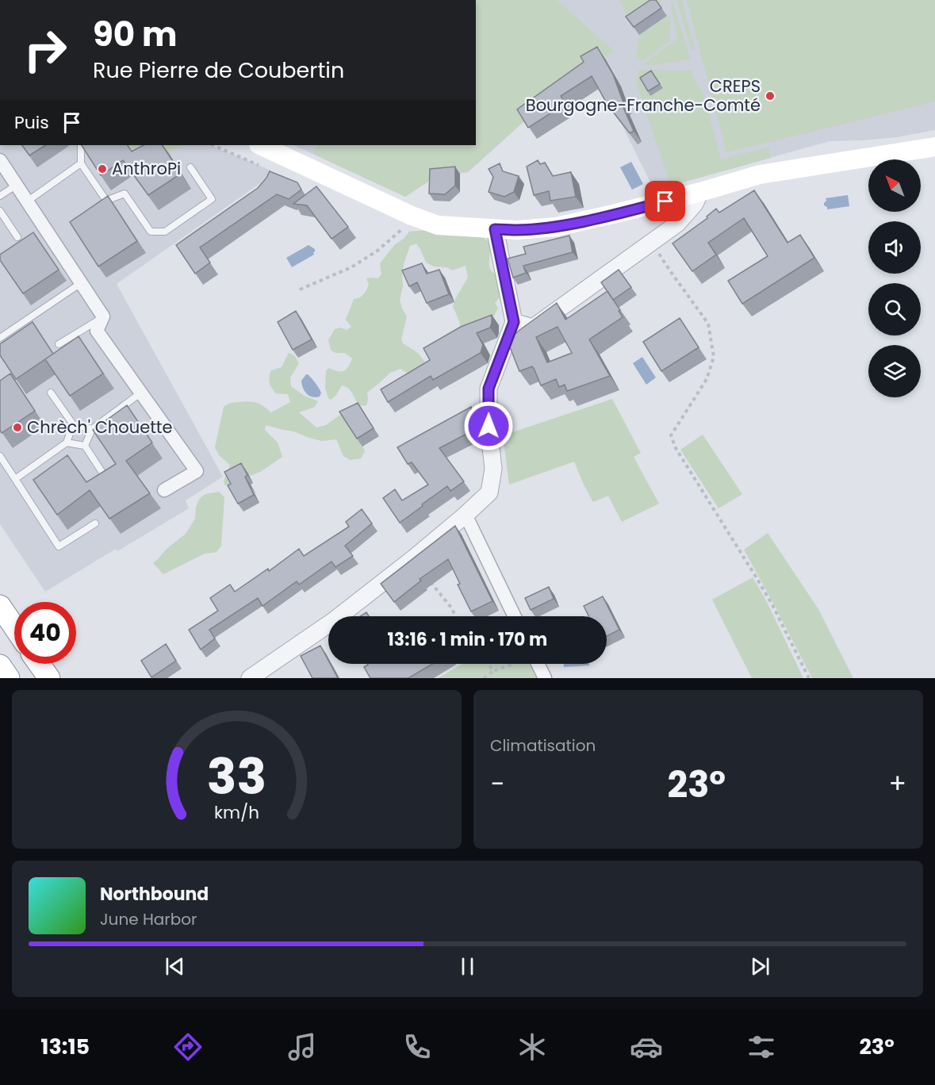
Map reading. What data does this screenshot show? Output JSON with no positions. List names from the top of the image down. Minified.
{"places":["CREPS Bourgogne-Franche-Comté","AnthroPi","Chrèch' Chouette"],"north":"top left","page":{"turn":["90 m","Rue Pierre de Coubertin"],"then":"Puis","limit":"40","trip":"13:16 · 1 min · 170 m","tile":"Climatisation","heat":["−","23°","+"],"song":["Northbound","June Harbor"],"tabs":["13:15","23°"],"gauge":["33","km/h"]}}
